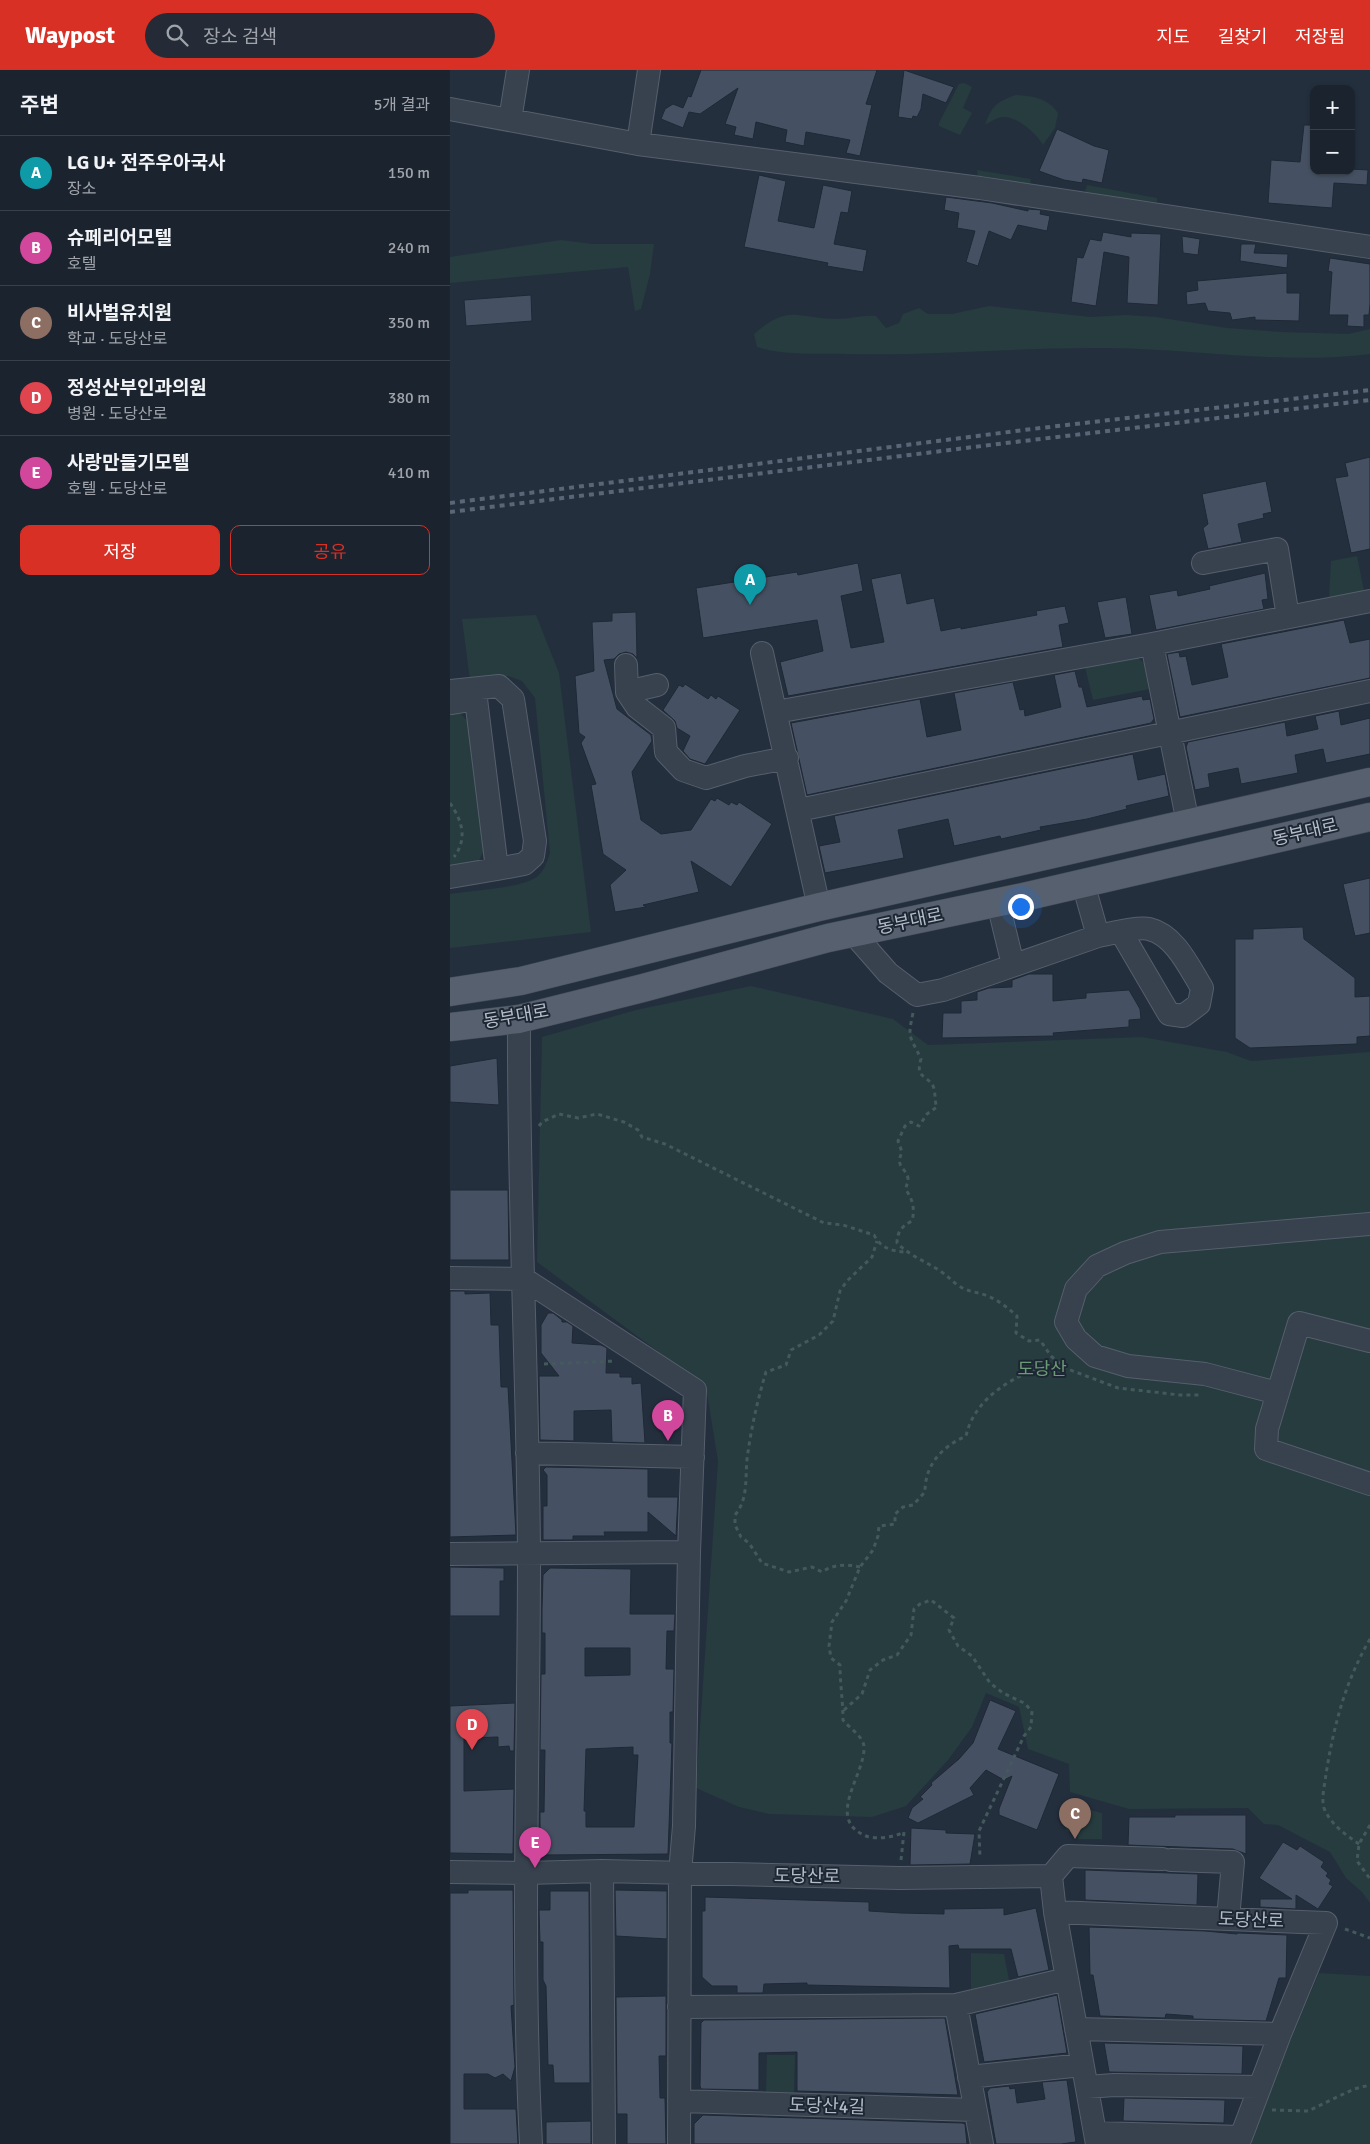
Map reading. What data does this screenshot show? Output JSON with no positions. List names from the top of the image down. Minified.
{"streets":{"main road":["동부대로"],"street":["도당산로","도당산4길"]},"parks":["도당산"],"page":{"header":"Waypost","search":"장소 검색","nav":["지도","길찾기","저장됨"],"heading":["주변","5개 결과"],"map_buttons":["+","−"],"list":[{"mark":"A","name":"LG U+ 전주우아국사","note":"장소","value":"150 m"},{"mark":"B","name":"슈페리어모텔","note":"호텔","value":"240 m"},{"mark":"C","name":"비사벌유치원","note":"학교 · 도당산로","value":"350 m"},{"mark":"D","name":"정성산부인과의원","note":"병원 · 도당산로","value":"380 m"},{"mark":"E","name":"사랑만들기모텔","note":"호텔 · 도당산로","value":"410 m"}],"buttons":["저장","공유"],"pins":["A","B","D","C","E"]}}
